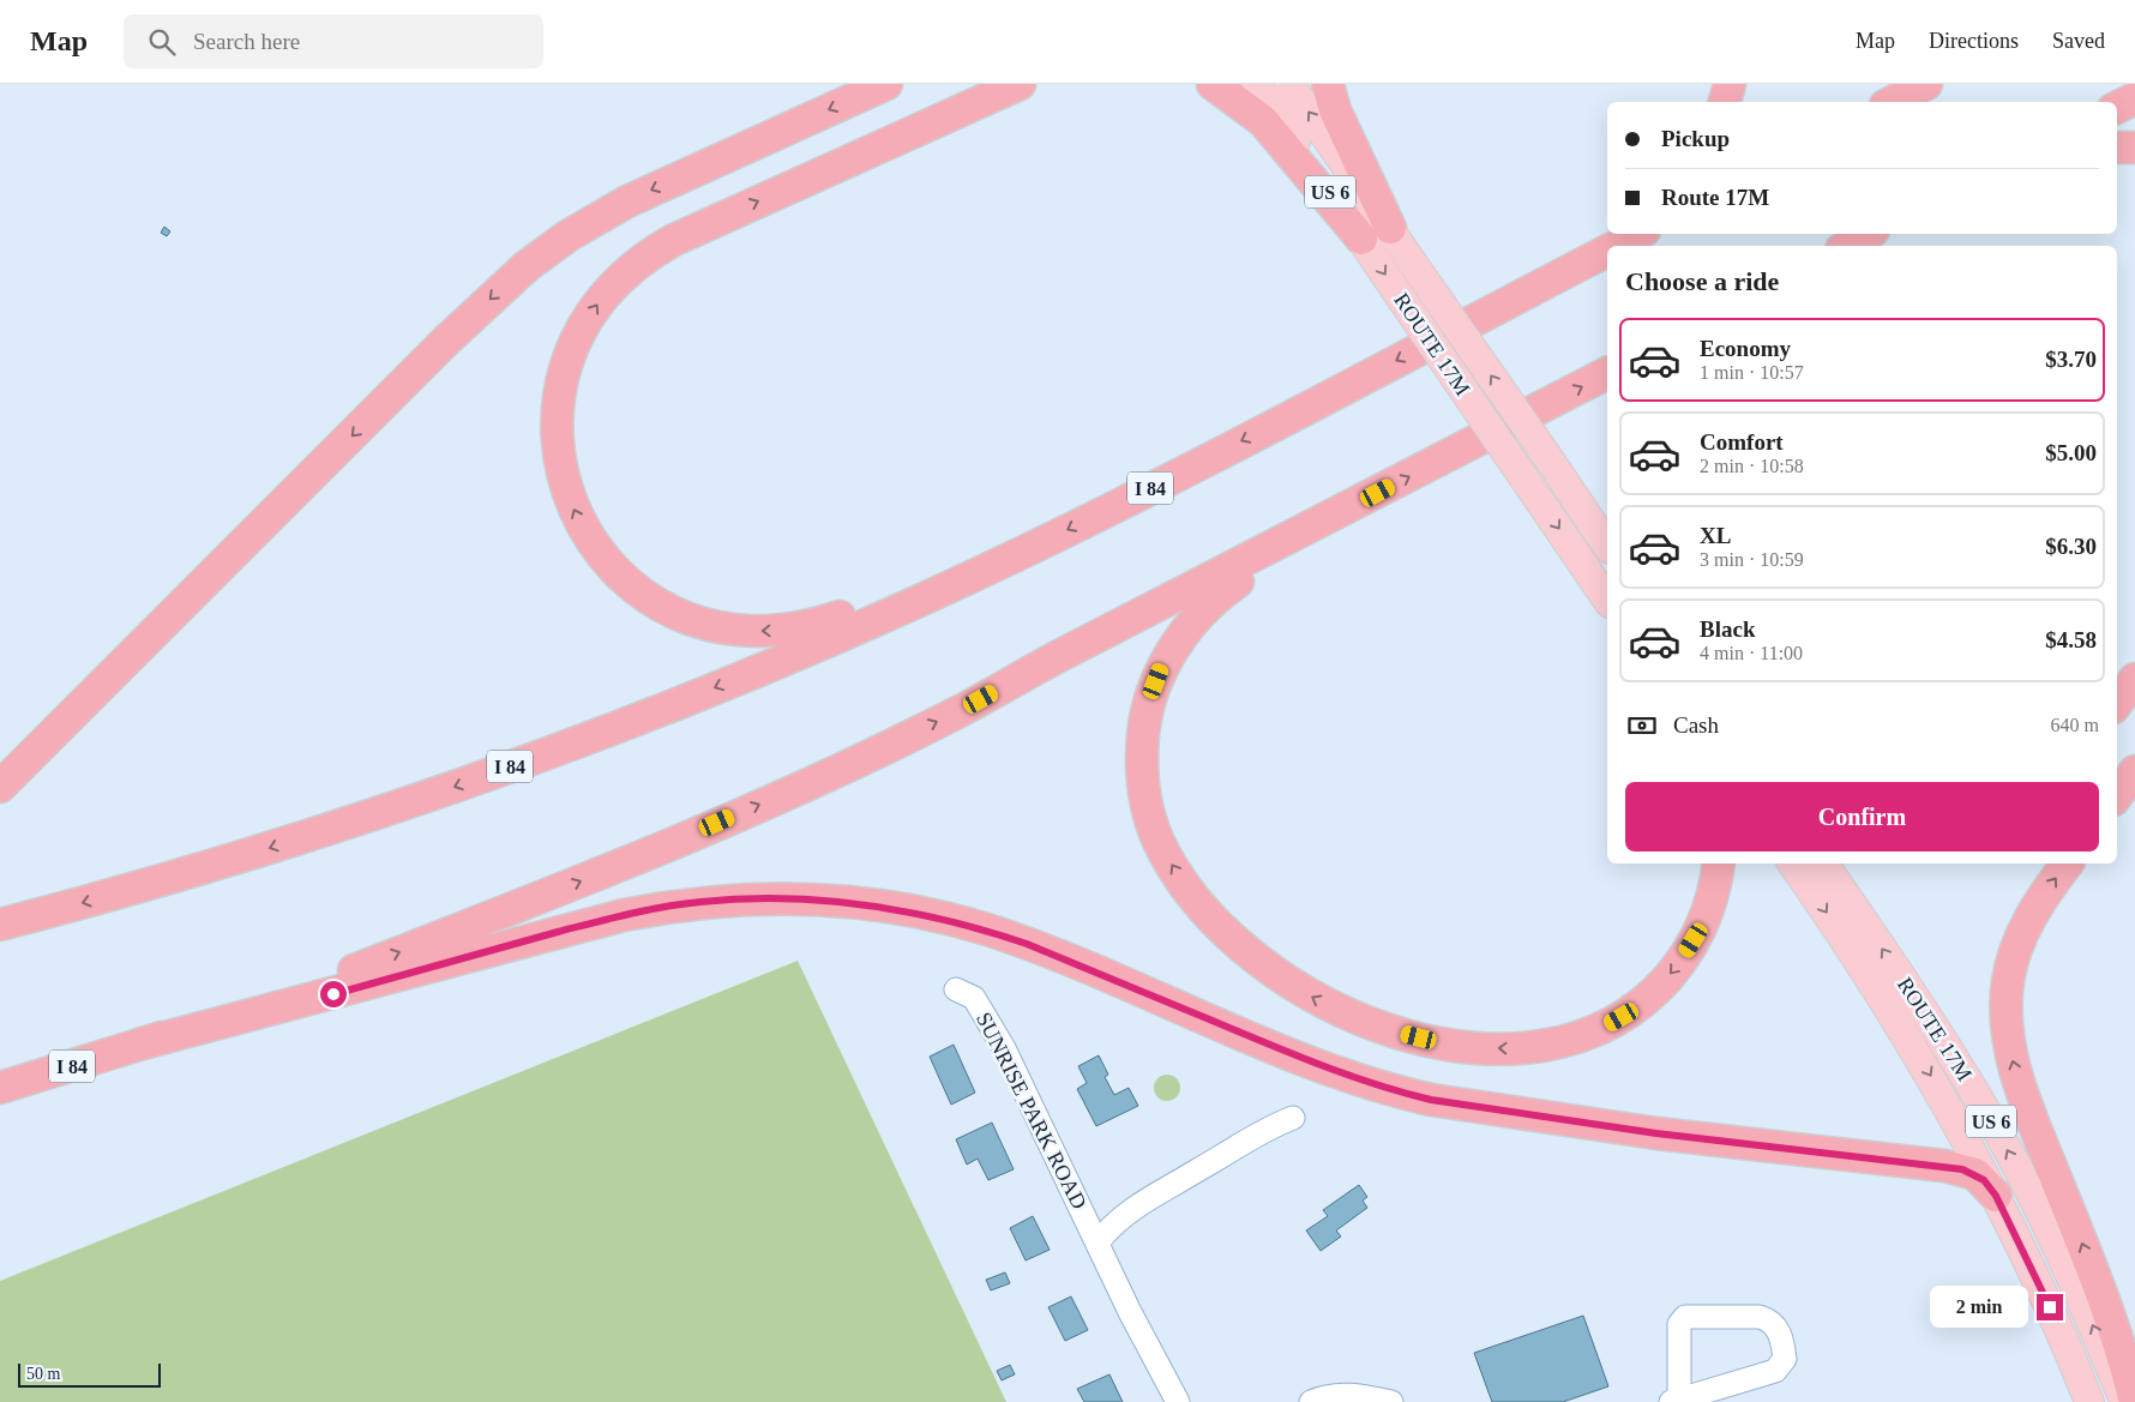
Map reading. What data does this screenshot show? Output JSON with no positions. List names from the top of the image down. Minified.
{"streets":{"highway":["US 6","I 84"],"main road":["ROUTE 17M"],"street":["SUNRISE PARK ROAD"]},"scale_bar":"50 m","page":{"header":"Map","search":"Search here","nav":["Map","Directions","Saved"],"banner":["Pickup","Route 17M"],"heading":"Choose a ride","list":[{"name":"Economy","note":"1 min · 10:57","value":"$3.70"},{"name":"Comfort","note":"2 min · 10:58","value":"$5.00"},{"name":"XL","note":"3 min · 10:59","value":"$6.30"},{"name":"Black","note":"4 min · 11:00","value":"$4.58"}],"pay":["Cash","640 m"],"buttons":"Confirm","bubble":"2 min","scale":"50 m"}}
